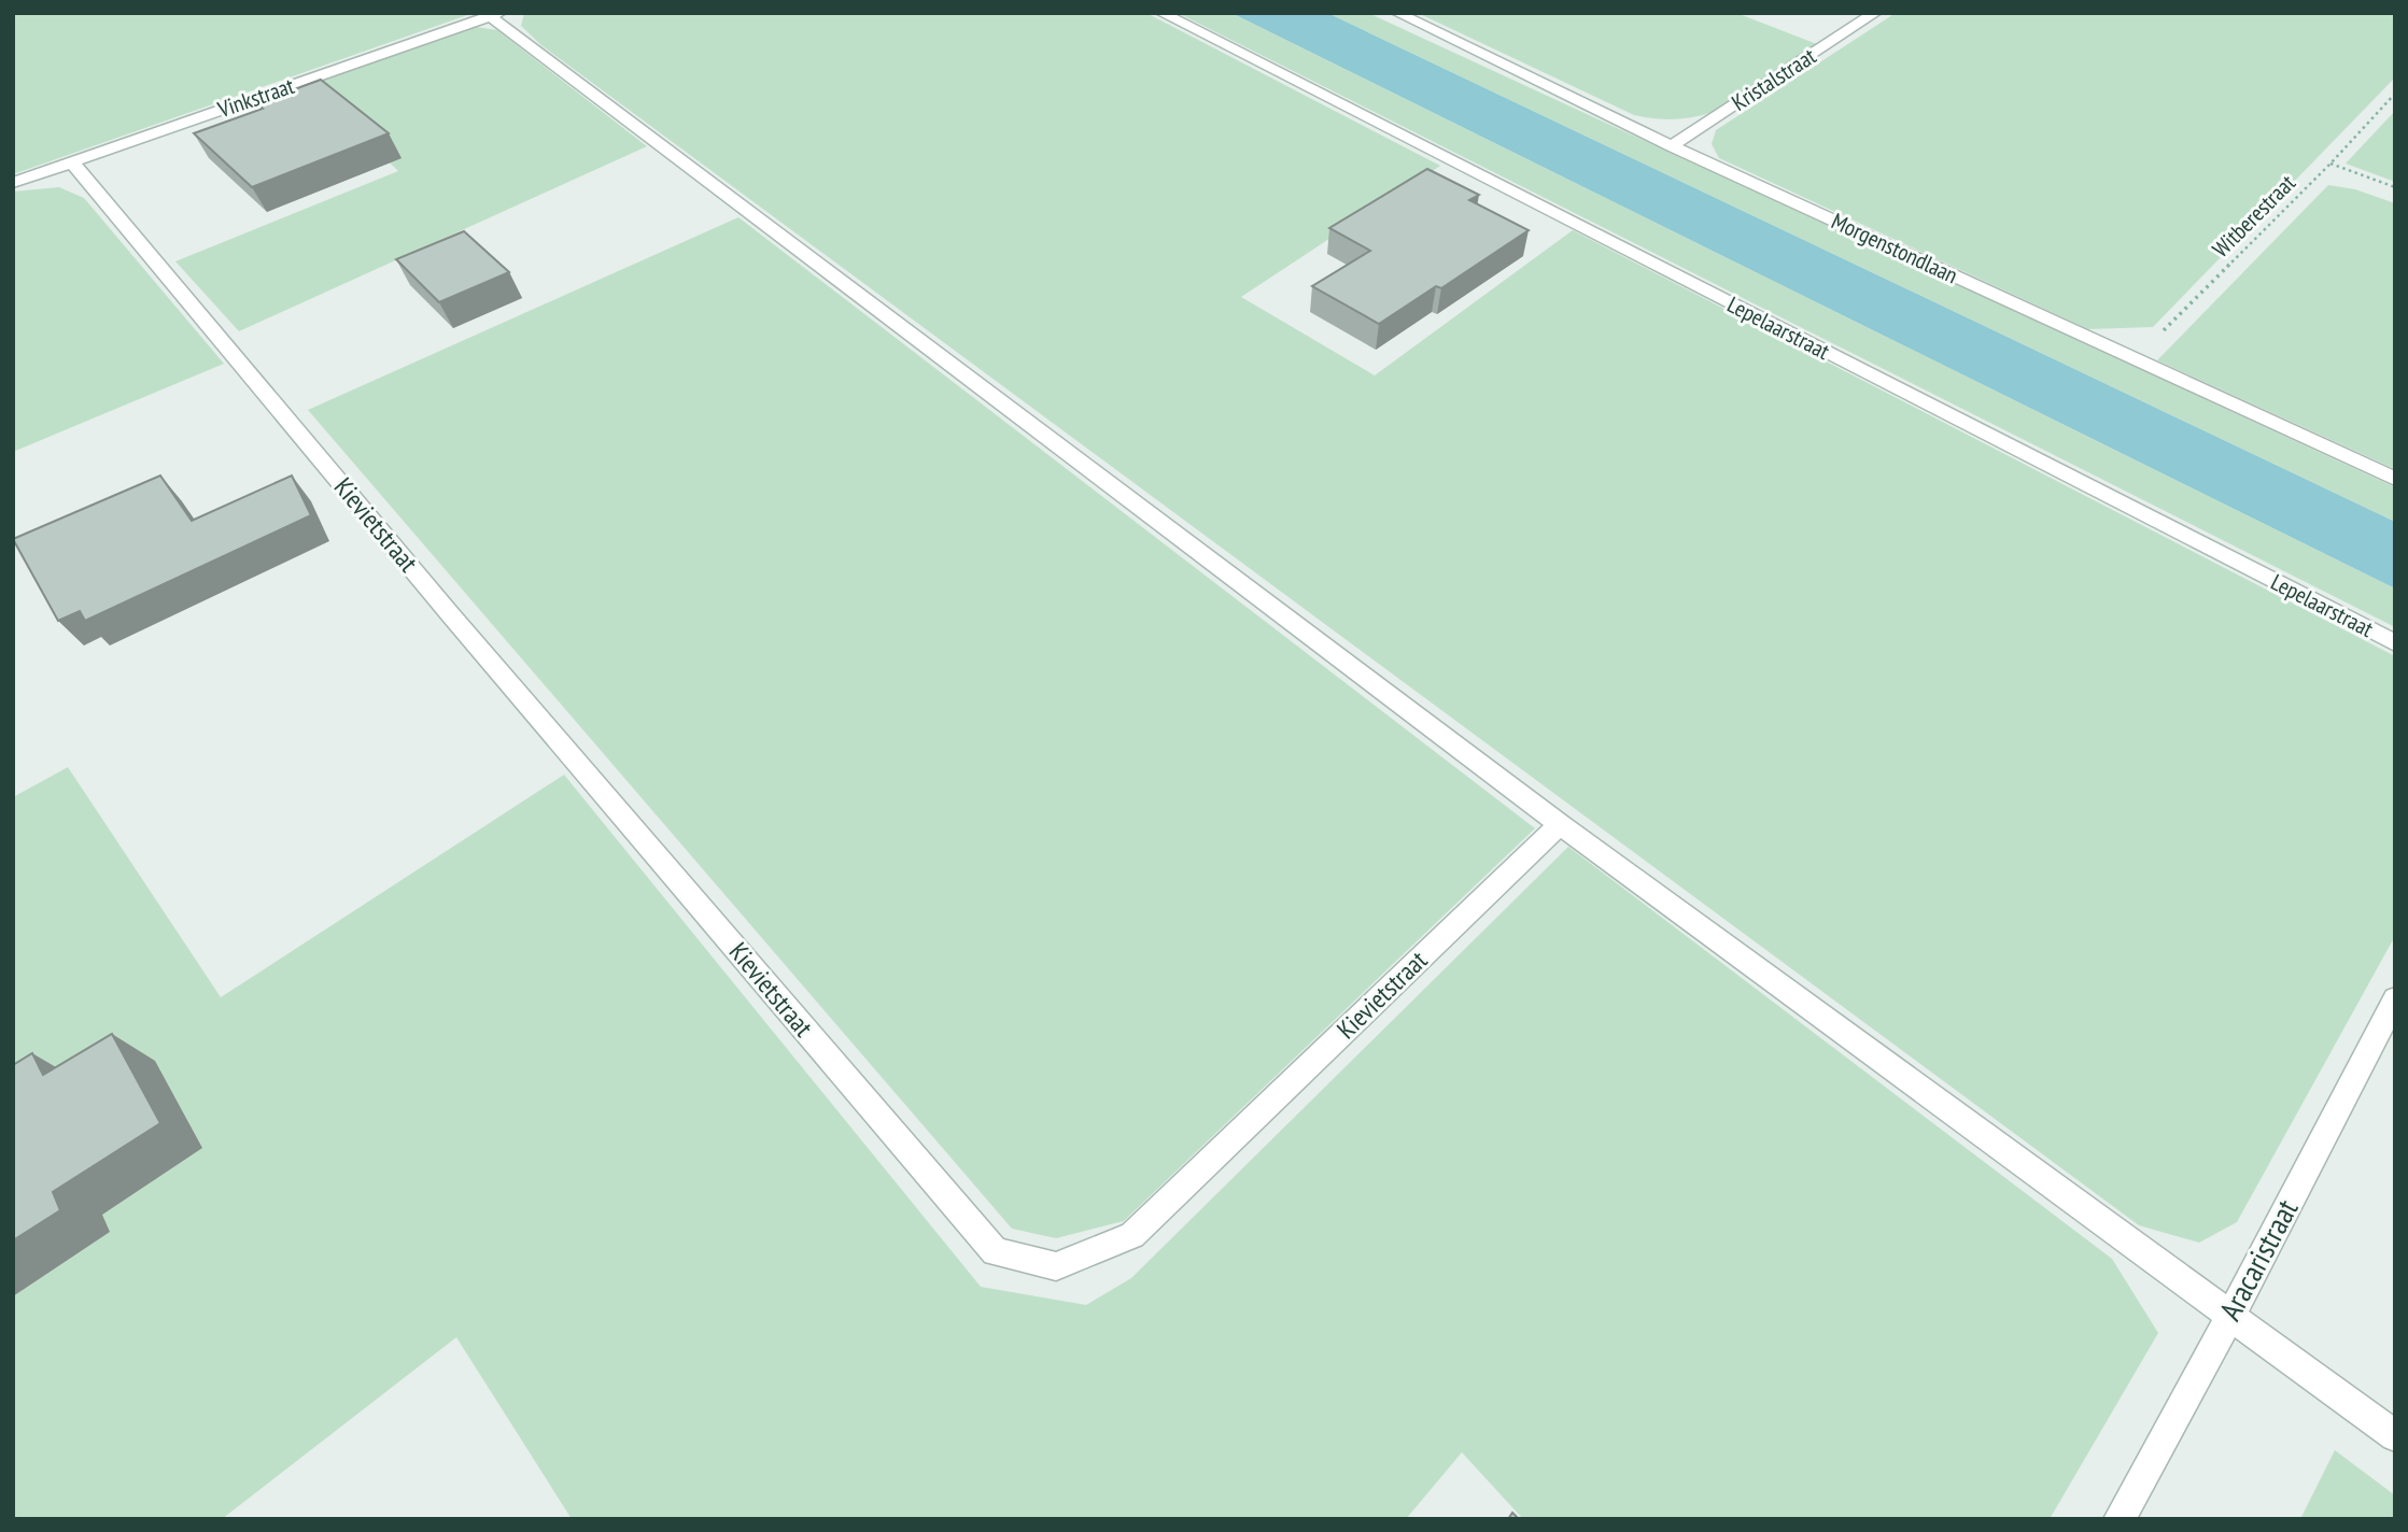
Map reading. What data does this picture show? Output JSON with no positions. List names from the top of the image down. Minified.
{"streets":{"street":["Kristalstraat","Vinkstraat","Morgenstondlaan","Lepelaarstraat","Kievietstraat","Aracaristraat"],"path":["Witberestraat"]},"crossings":[["Kristalstraat","Morgenstondlaan"],["Vinkstraat","Kievietstraat"],["Witberestraat","Morgenstondlaan"]]}
